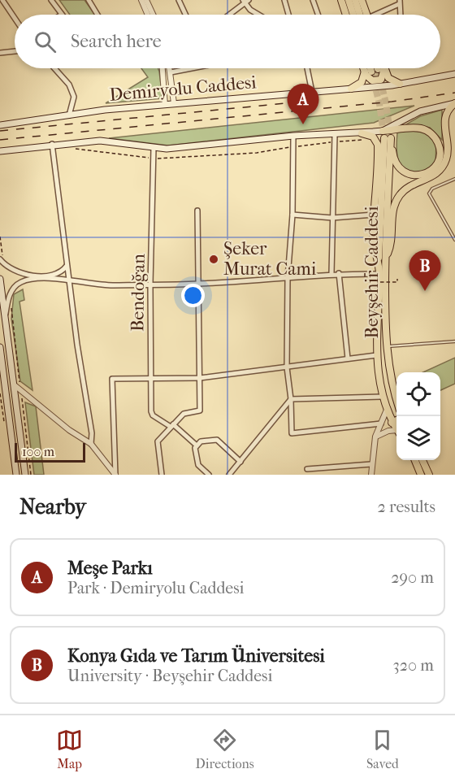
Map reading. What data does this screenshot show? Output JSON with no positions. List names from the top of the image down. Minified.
{"streets":{"main road":["Demiryolu Caddesi","Beyşehir Caddesi"],"street":["Bendoğan"]},"places":["Şeker Murat Cami"],"scale_bar":"100 m","page":{"search":"Search here","pins":["A","B"],"scale":"100 m","heading":["Nearby","2 results"],"list":[{"mark":"A","name":"Meşe Parkı","note":"Park · Demiryolu Caddesi","value":"290 m"},{"mark":"B","name":"Konya Gıda ve Tarım Üniversitesi","note":"University · Beyşehir Caddesi","value":"320 m"}],"nav":["Map","Directions","Saved"]}}
